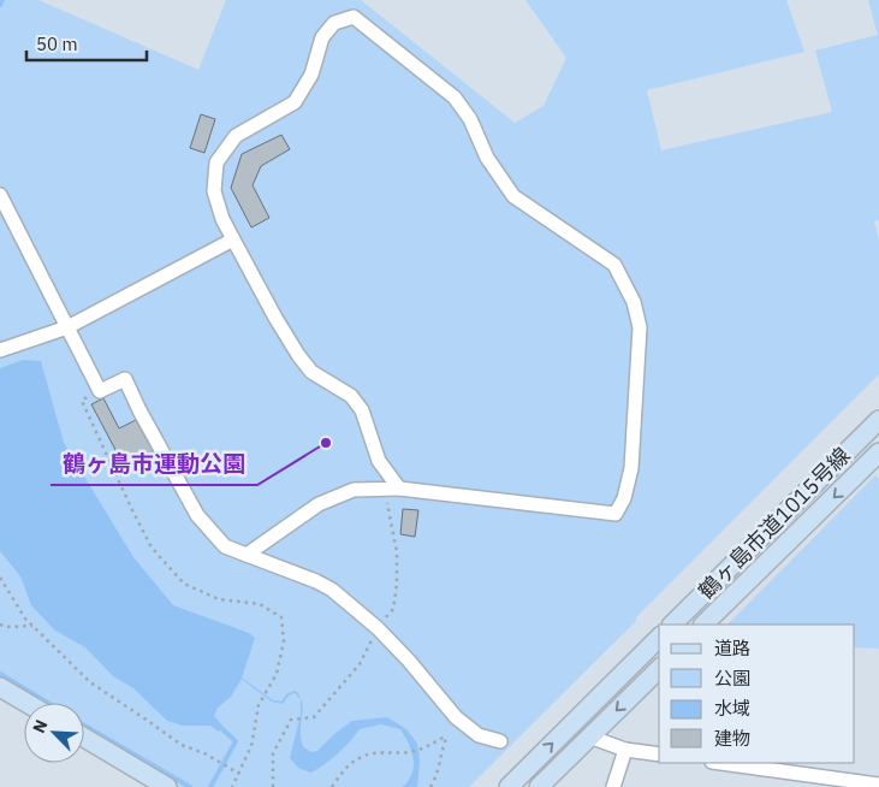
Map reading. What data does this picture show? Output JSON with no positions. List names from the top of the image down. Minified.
{"streets":{"street":["鶴ヶ島市道1015号線"]},"places":["鶴ヶ島市運動公園"],"legend":["道路","公園","水域","建物"],"scale_bar":"50 m","north":"top left"}
